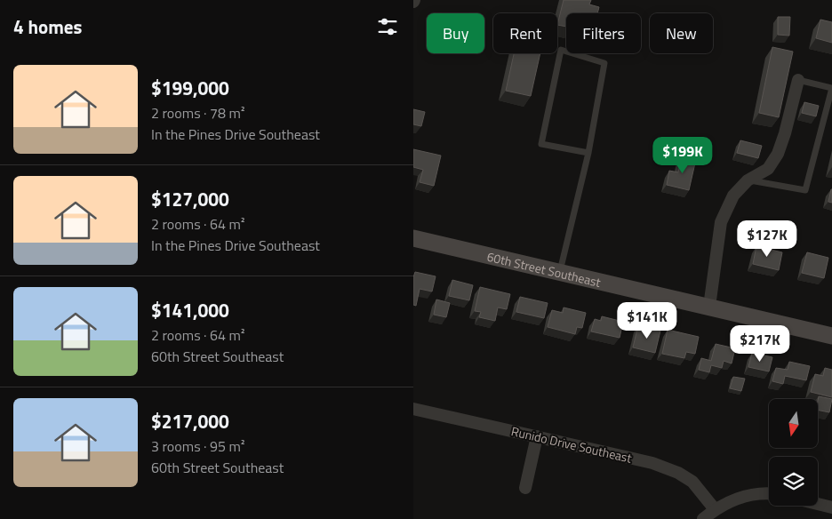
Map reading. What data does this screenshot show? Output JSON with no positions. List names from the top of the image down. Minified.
{"streets":{"main road":["60th Street Southeast"],"street":["Runido Drive Southeast"]},"north":"bottom","page":{"heading":"4 homes","chip":["Buy","Rent","Filters","New"],"list":[{"name":"$199,000","note":"2 rooms · 78 m² · In the Pines Drive Southeast"},{"name":"$127,000","note":"2 rooms · 64 m² · In the Pines Drive Southeast"},{"name":"$141,000","note":"2 rooms · 64 m² · 60th Street Southeast"},{"name":"$217,000","note":"3 rooms · 95 m² · 60th Street Southeast"}],"price":["$199K","$127K","$141K","$217K"]}}
